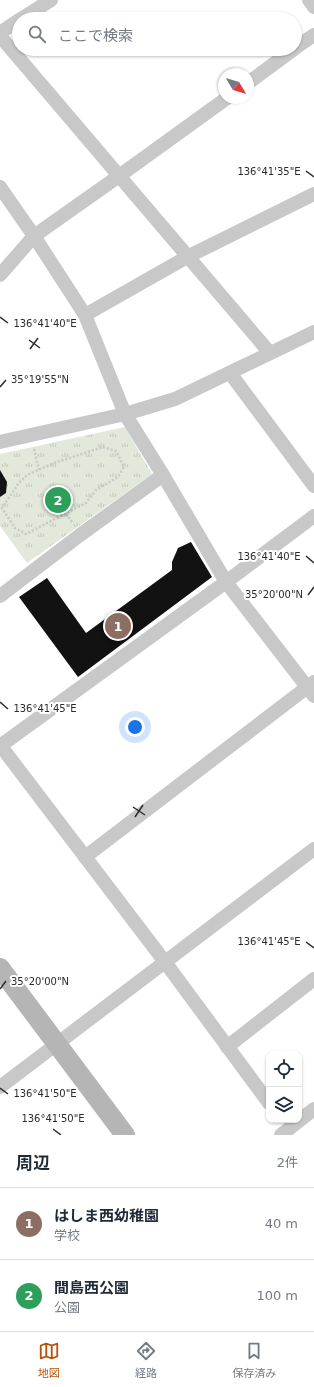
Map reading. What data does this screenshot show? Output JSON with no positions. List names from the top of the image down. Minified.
{"north":"bottom right","page":{"search":"ここで検索","pins":["2","1"],"heading":["周辺","2件"],"list":[{"mark":"1","name":"はしま西幼稚園","note":"学校","value":"40 m"},{"mark":"2","name":"間島西公園","note":"公園","value":"100 m"}],"nav":["地図","経路","保存済み"]},"coordinates":["136°41'35\"E","136°41'40\"E","35°19'55\"N","35°20'00\"N","136°41'45\"E","136°41'50\"E"]}
